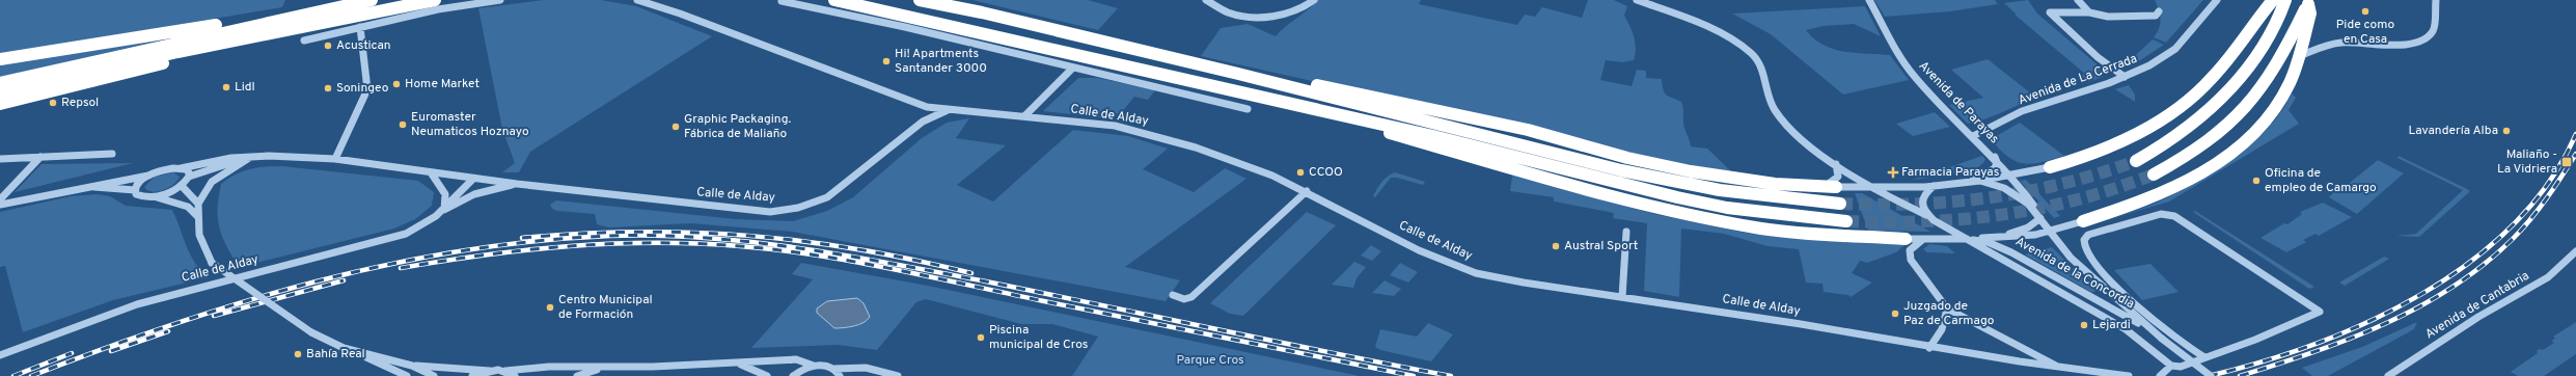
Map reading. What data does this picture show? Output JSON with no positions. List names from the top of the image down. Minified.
{"streets":{"street":["Avenida de La Cerrada","Avenida de Parayas","Calle de Alday","Avenida de la Concordia","Avenida de Cantabria"]},"crossings":[["Avenida de La Cerrada","Avenida de Parayas"],["Avenida de Parayas","Avenida de la Concordia"]],"parks":["Parque Cros"],"places":{"other":["Pide como en Casa","Acustican","Hi! Apartments Santander 3000","Home Market","Lidl","Soningeo","Repsol","Euromaster Neumaticos Hoznayo","Graphic Packaging. Fábrica de Maliaño","Lavandería Alba","CCOO","Oficina de empleo de Camargo","Austral Sport","Centro Municipal de Formación","Juzgado de Paz de Carmago","Lejardi","Piscina municipal de Cros","Bahía Real"],"transit":["Maliaño - La Vidriera"],"health":["Farmacia Parayas"]}}
